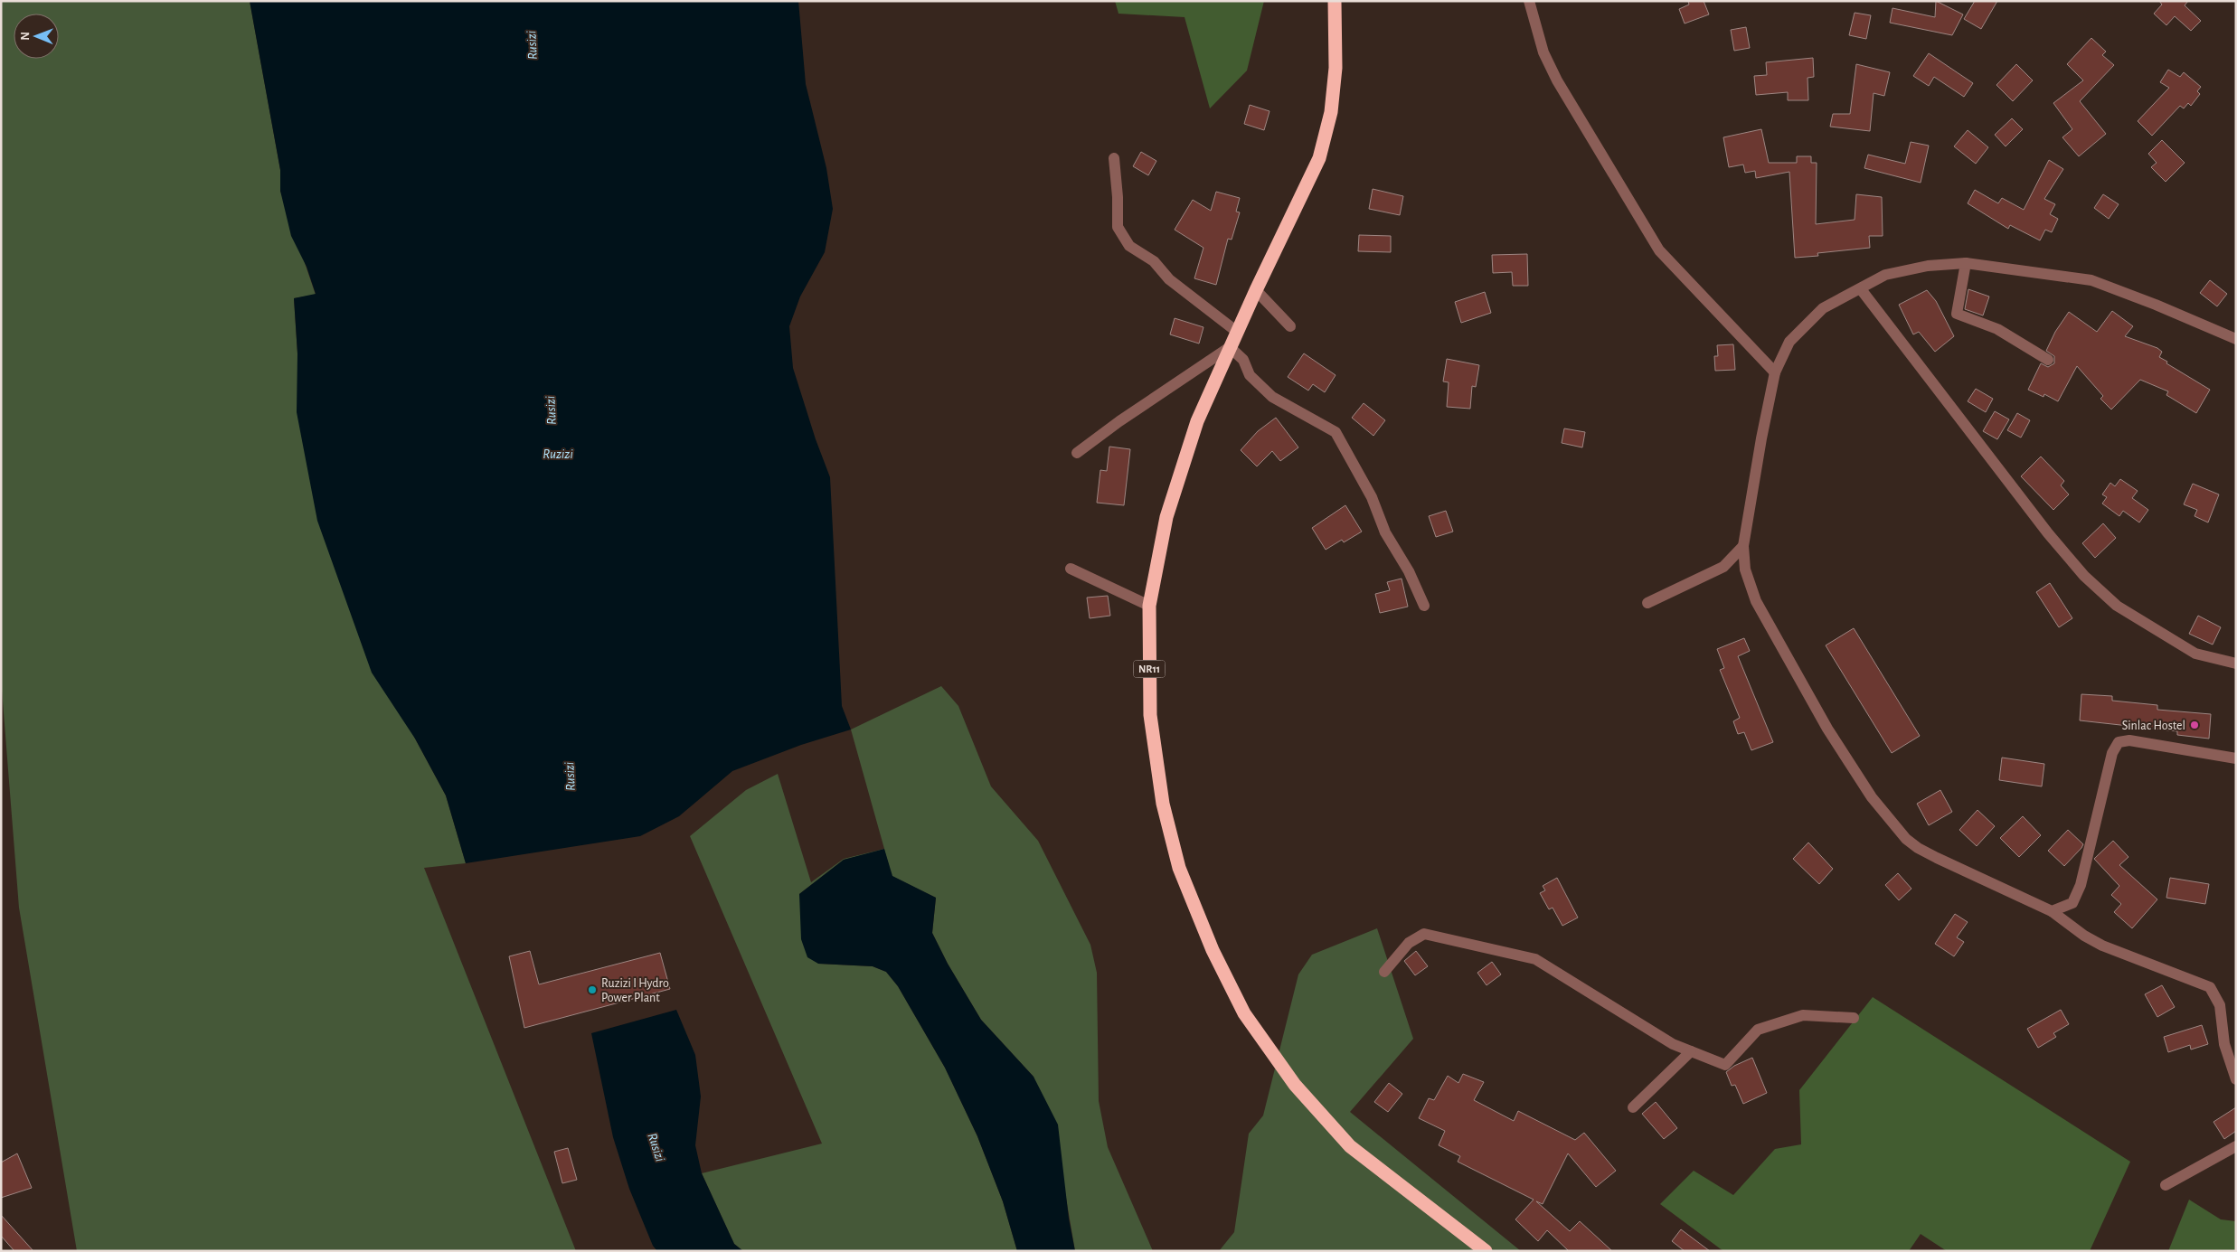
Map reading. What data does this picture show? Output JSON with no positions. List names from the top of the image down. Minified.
{"streets":{"highway":["NR11"]},"water":["Rusizi","Ruzizi"],"places":["Sinlac Hostel","Ruzizi I Hydro Power Plant"],"north":"left"}
